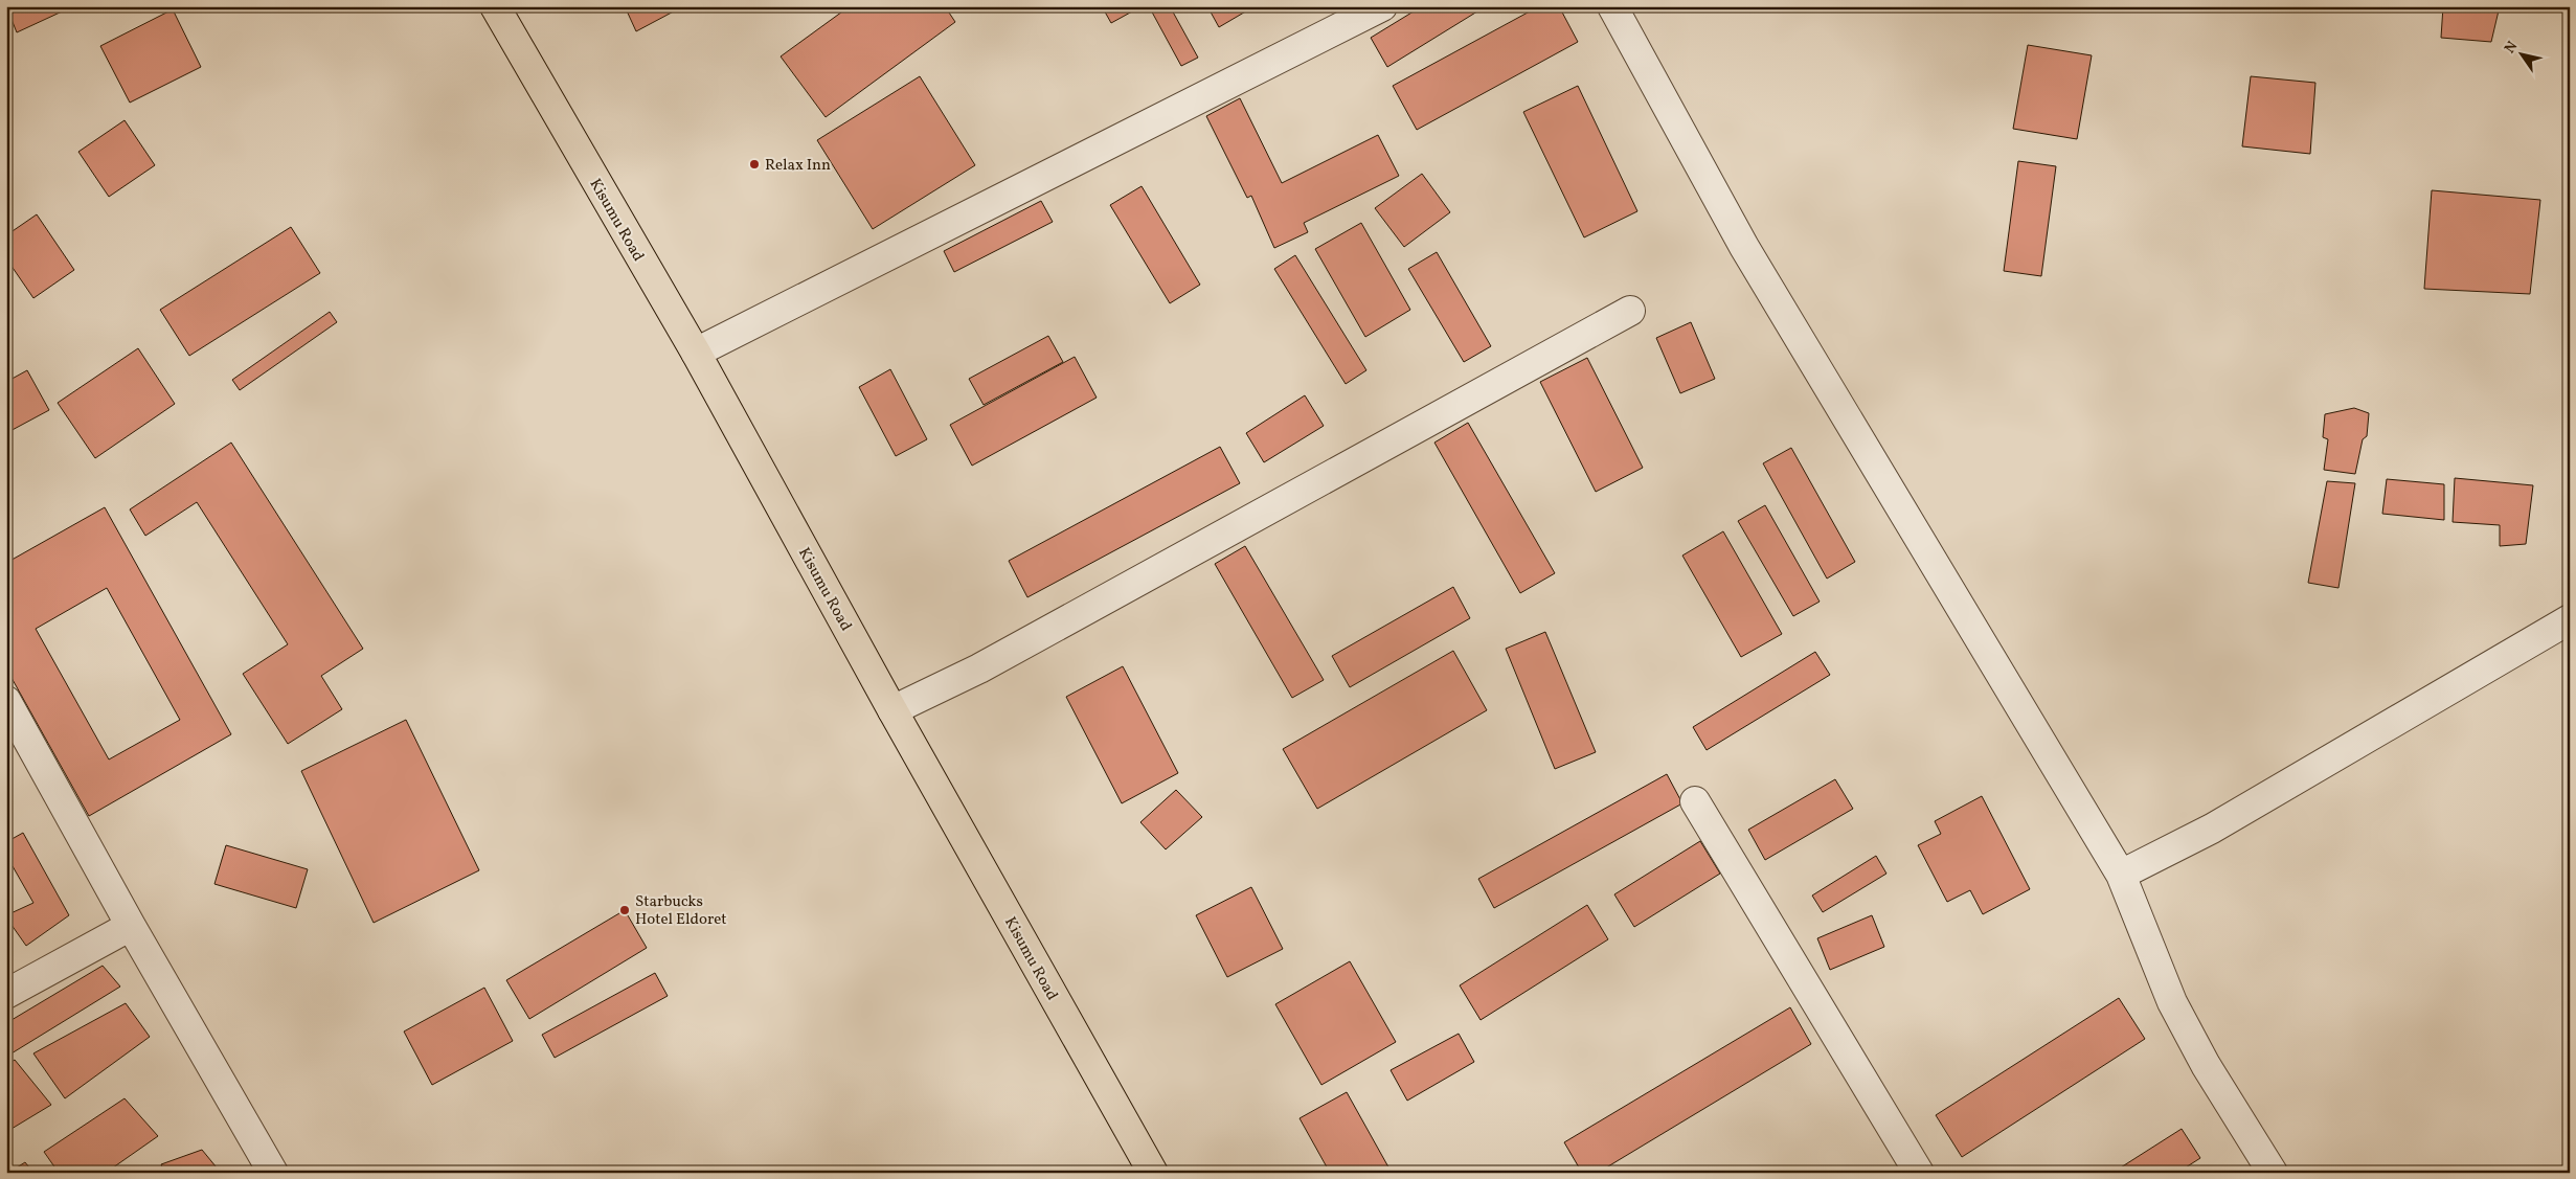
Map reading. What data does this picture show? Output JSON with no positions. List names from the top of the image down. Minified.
{"streets":{"highway":["Kisumu Road"]},"places":["Relax Inn","Starbucks Hotel Eldoret"],"north":"top left"}
